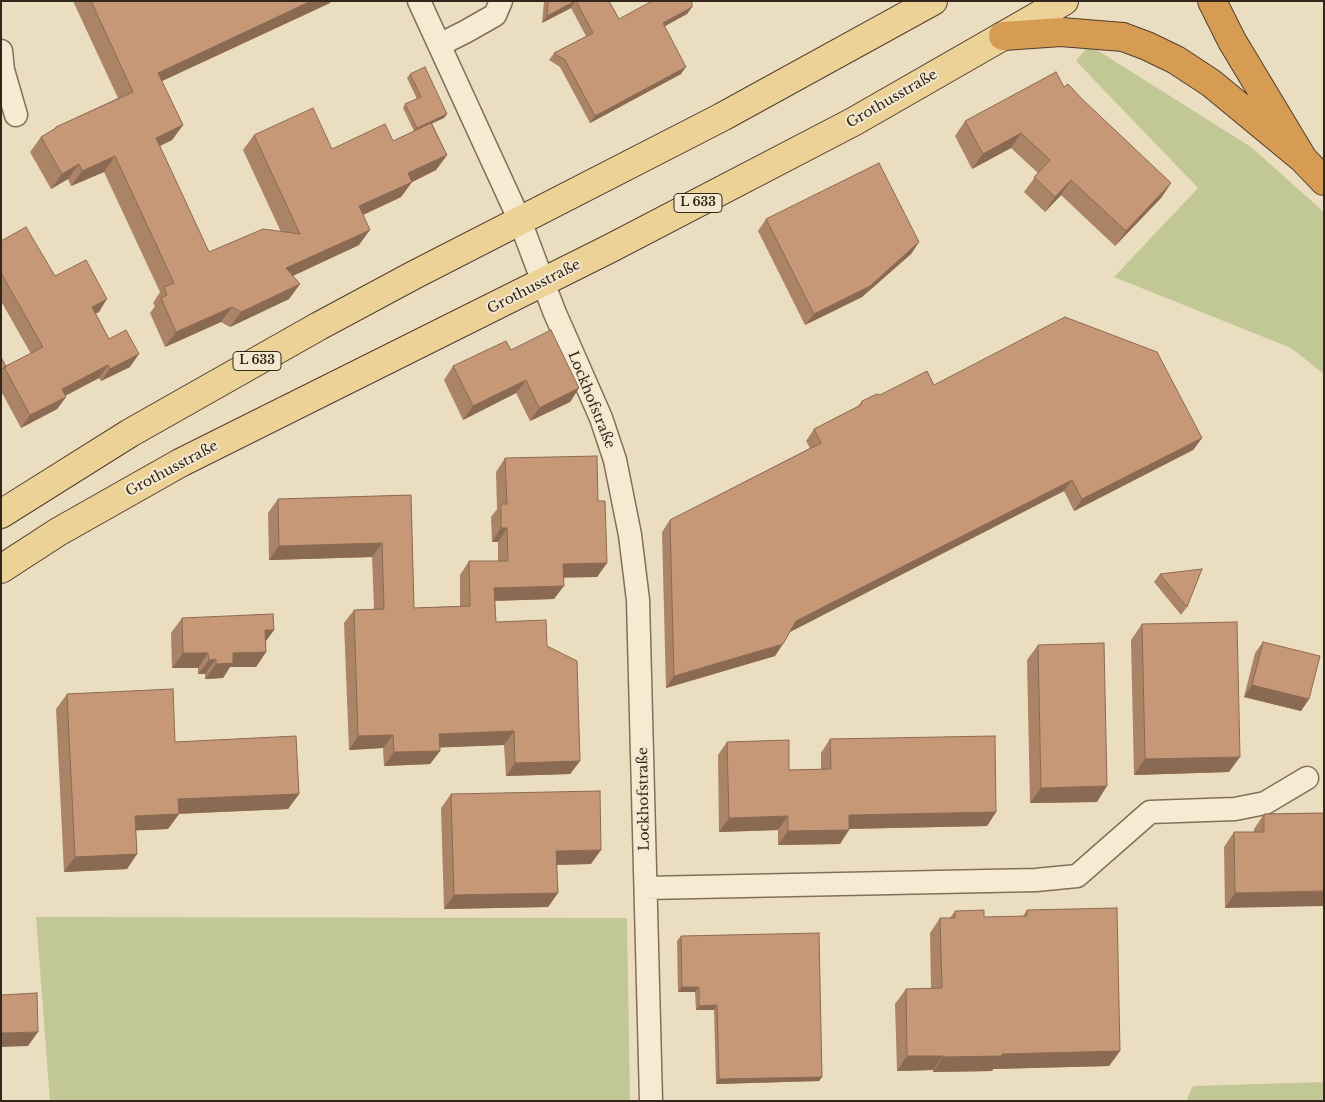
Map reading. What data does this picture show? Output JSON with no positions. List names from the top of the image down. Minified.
{"streets":{"main road":["Grothusstraße","L 633"],"street":["Lockhofstraße"]},"crossings":[["Grothusstraße","Lockhofstraße"],["L 633","Lockhofstraße"]]}
